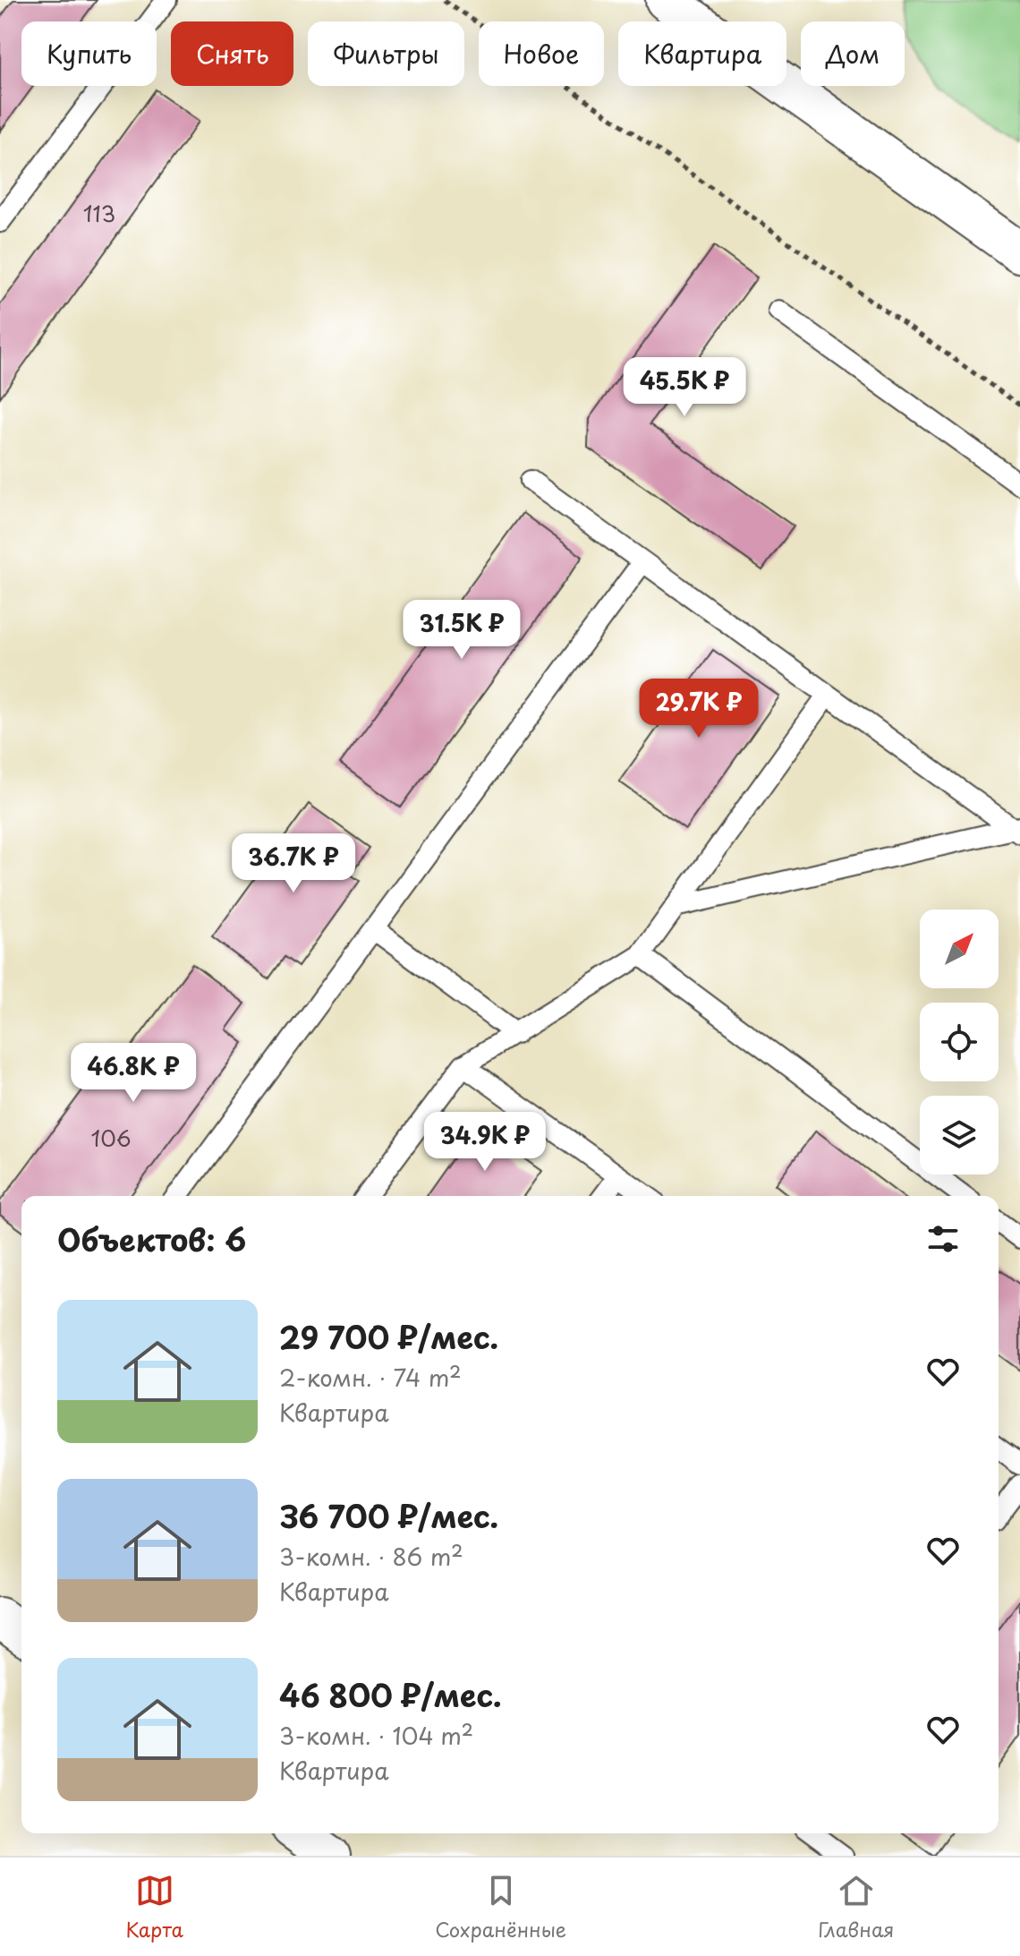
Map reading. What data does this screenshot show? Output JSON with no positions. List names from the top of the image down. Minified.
{"house_numbers":["113","106"],"north":"top right","page":{"chip":["Купить","Снять","Фильтры","Новое","Квартира","Дом"],"price":["45.5K ₽","31.5K ₽","29.7K ₽","36.7K ₽","46.8K ₽","34.9K ₽"],"heading":"Объектов: 6","list":[{"name":"29 700 ₽/мес.","note":"2-комн. · 74 m² · Квартира"},{"name":"36 700 ₽/мес.","note":"3-комн. · 86 m² · Квартира"},{"name":"46 800 ₽/мес.","note":"3-комн. · 104 m² · Квартира"}],"tabs":["Карта","Сохранённые","Главная"]}}
